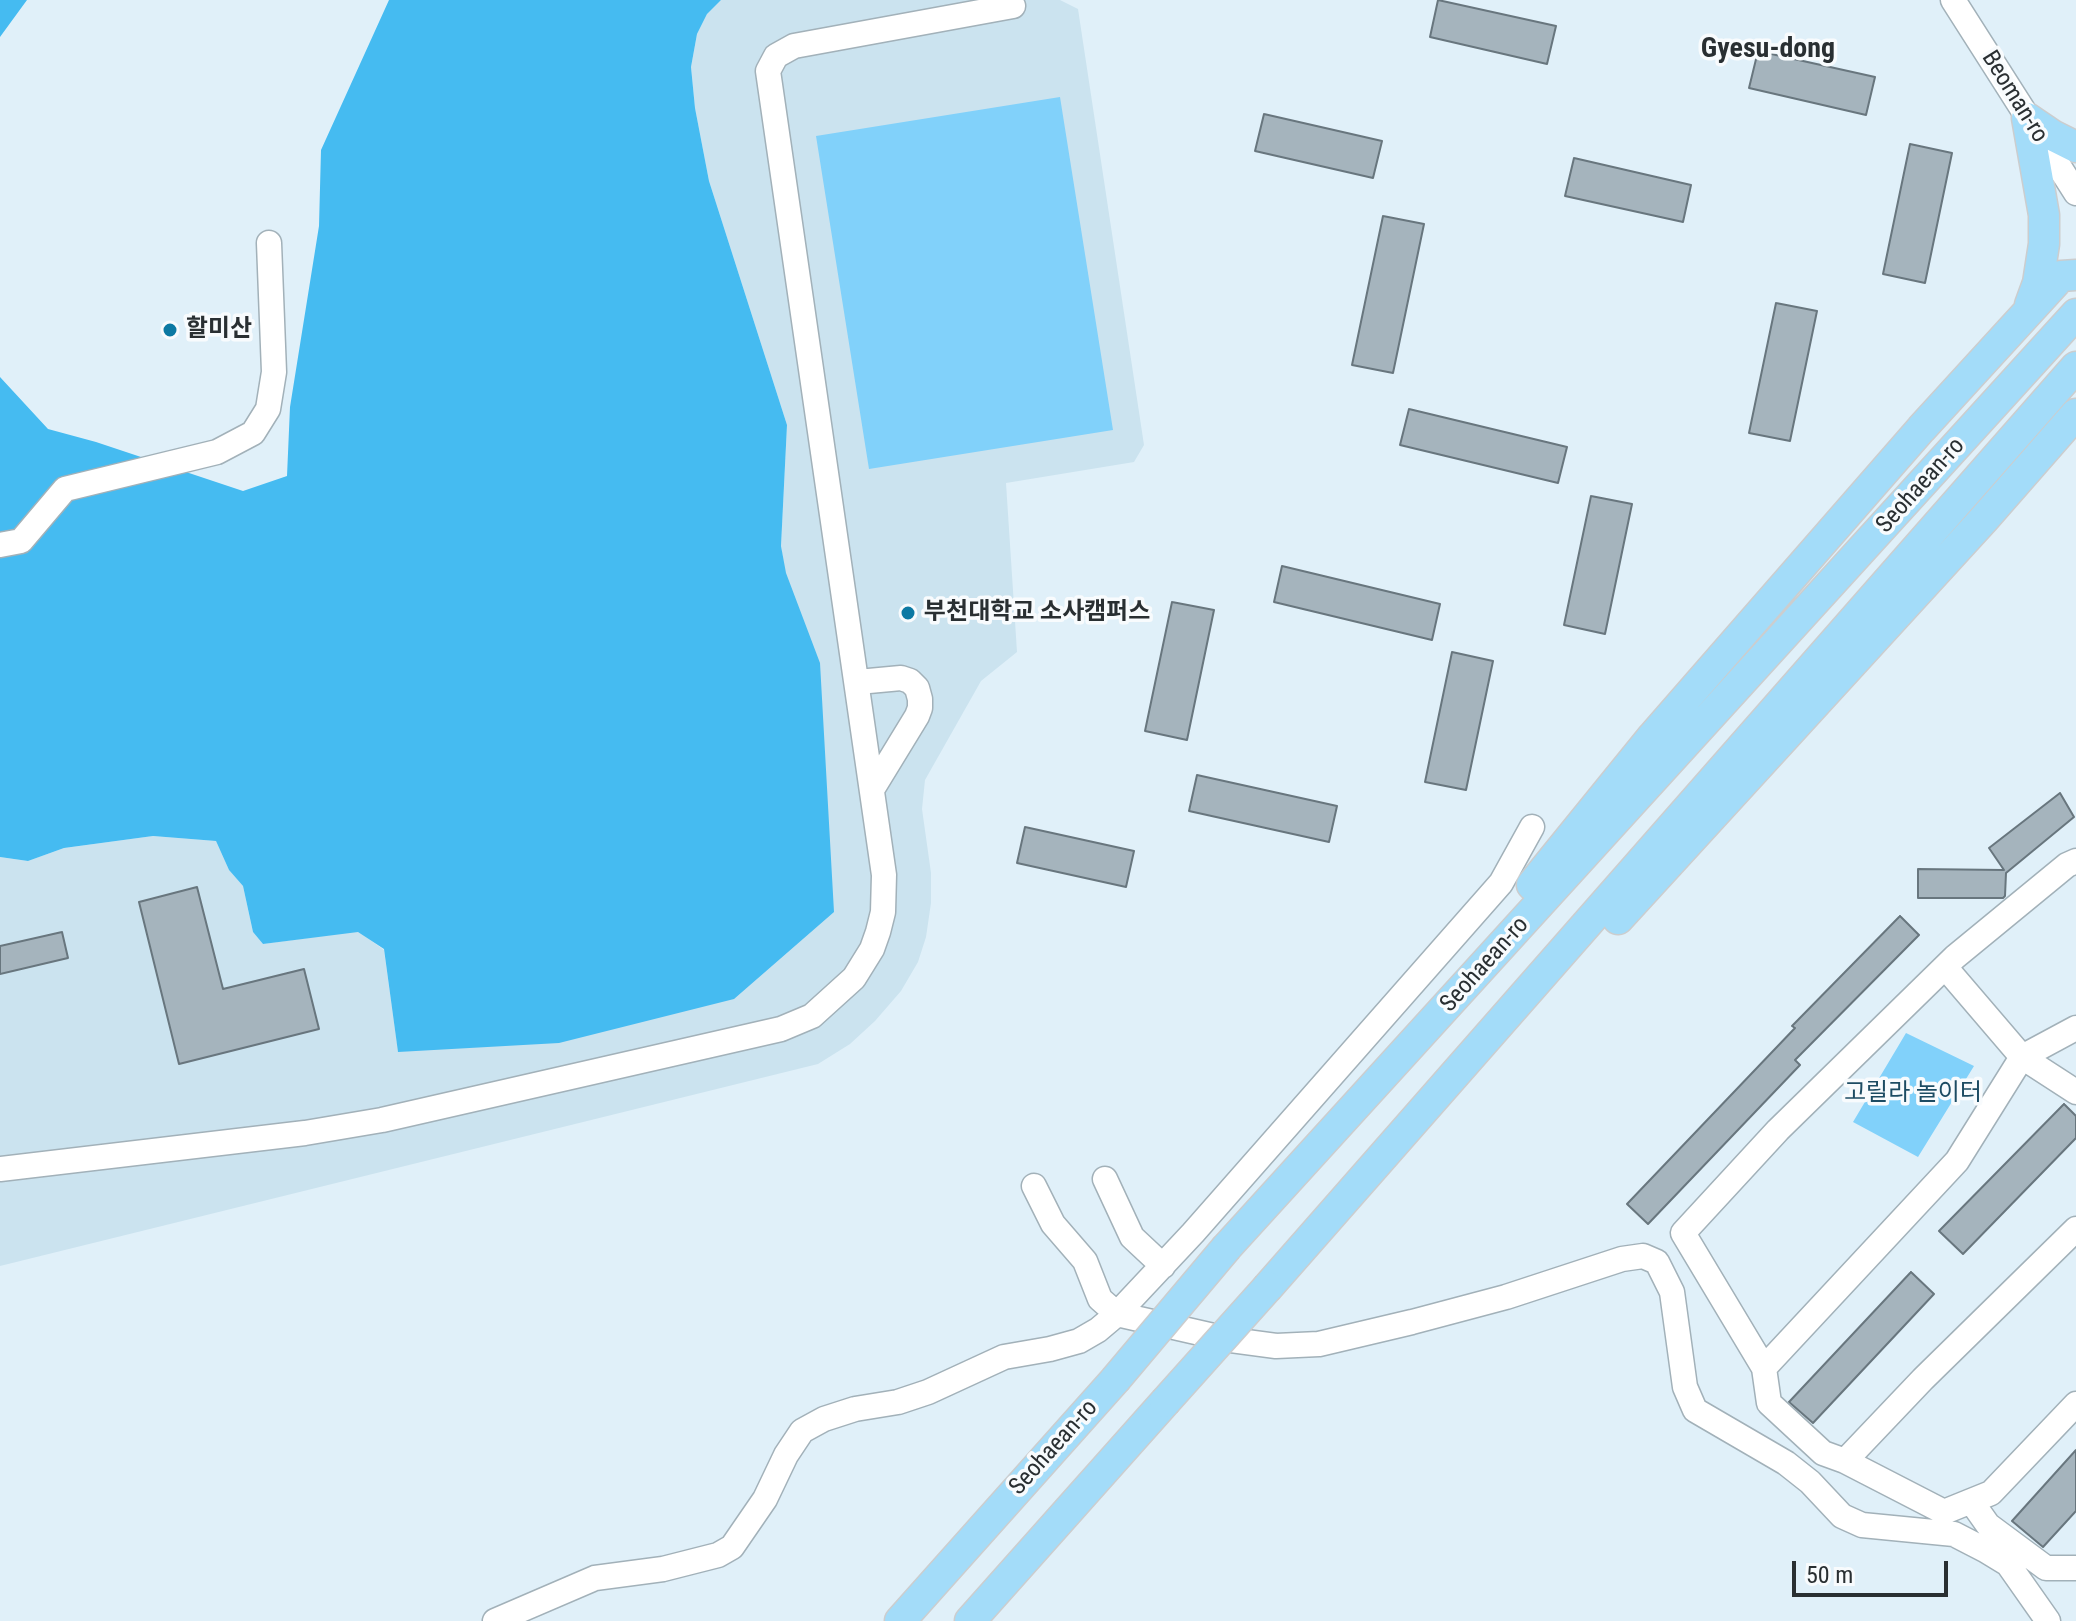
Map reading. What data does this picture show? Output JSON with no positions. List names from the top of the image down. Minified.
{"streets":{"main road":["Seohaean-ro"],"street":["Beoman-ro"]},"districts":["Gyesu-dong"],"parks":["고릴라 놀이터"],"places":["할미산","부천대학교 소사캠퍼스"],"scale_bar":"50 m"}
